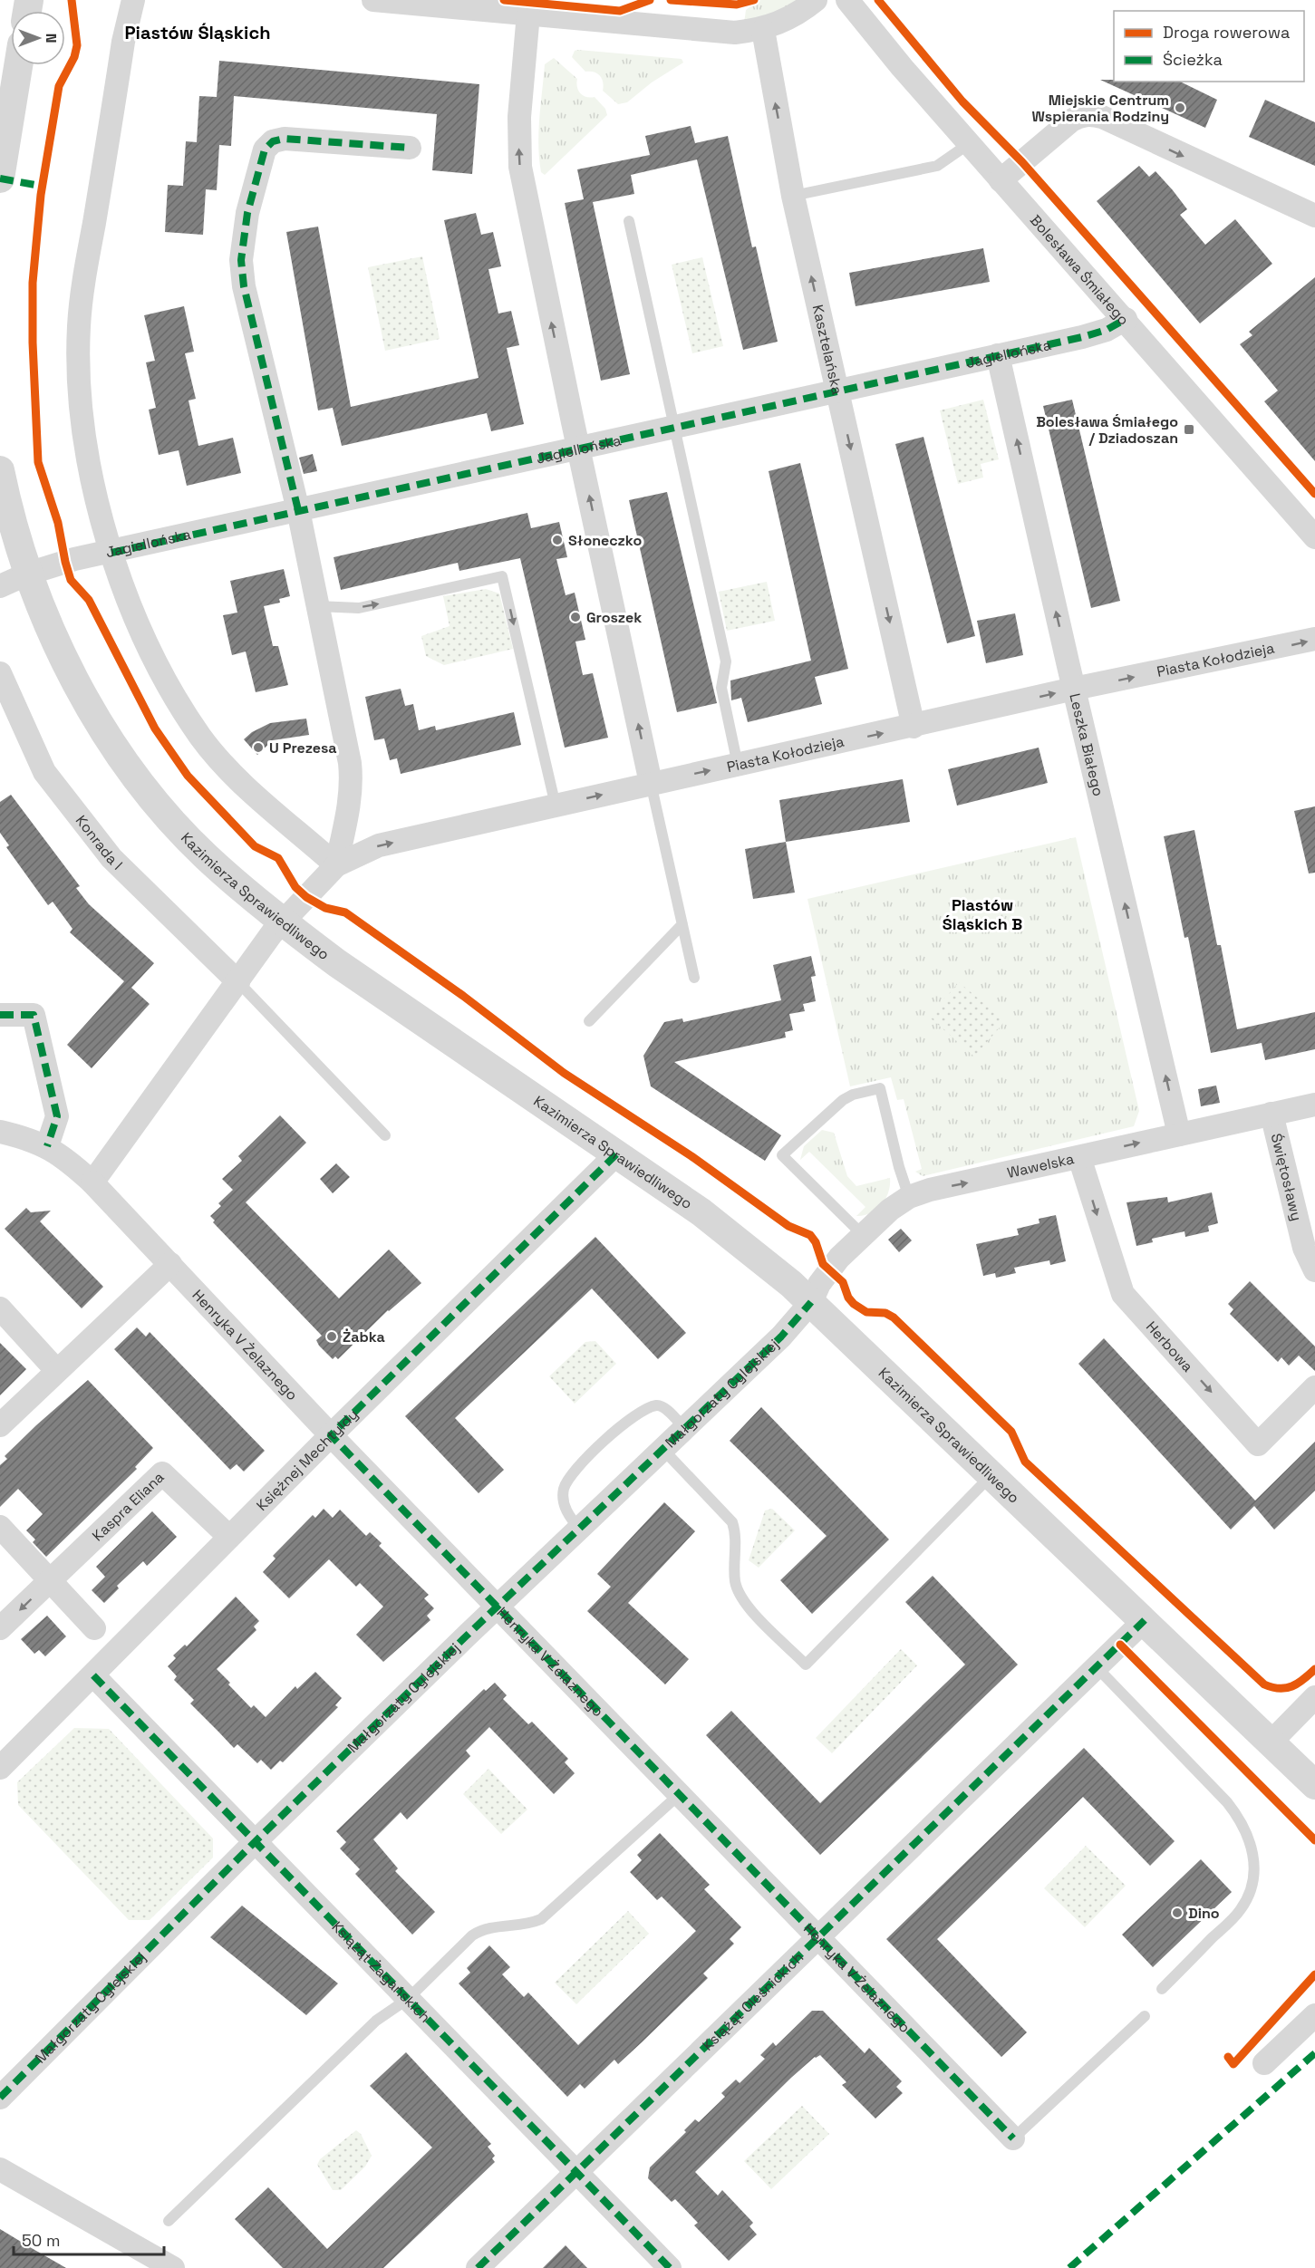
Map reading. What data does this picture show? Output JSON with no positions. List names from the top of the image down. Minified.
{"streets":{"street":["Bolesława Śmiałego","Kasztelańska","Jagiellońska","Piasta Kołodzieja","Leszka Białego","Konrada I","Kazimierza Sprawiedliwego","Wawelska","Świętosławy","Henryka V Żelaznego","Herbowa","Małgorzaty Cylejskiej","Księżnej Mechtyldy","Kaspra Eliana","Książąt Żagańskich","Książąt Oleśnickich"]},"crossings":[["Bolesława Śmiałego","Jagiellońska"],["Kasztelańska","Jagiellońska"],["Kasztelańska","Piasta Kołodzieja"],["Jagiellońska","Leszka Białego"],["Jagiellońska","Kazimierza Sprawiedliwego"],["Piasta Kołodzieja","Leszka Białego"],["Piasta Kołodzieja","Kazimierza Sprawiedliwego"],["Leszka Białego","Wawelska"],["Kazimierza Sprawiedliwego","Wawelska"],["Kazimierza Sprawiedliwego","Małgorzaty Cylejskiej"],["Kazimierza Sprawiedliwego","Księżnej Mechtyldy"],["Kazimierza Sprawiedliwego","Książąt Oleśnickich"],["Wawelska","Świętosławy"],["Wawelska","Herbowa"],["Wawelska","Małgorzaty Cylejskiej"],["Henryka V Żelaznego","Małgorzaty Cylejskiej"],["Henryka V Żelaznego","Księżnej Mechtyldy"],["Henryka V Żelaznego","Książąt Oleśnickich"],["Małgorzaty Cylejskiej","Książąt Żagańskich"],["Księżnej Mechtyldy","Kaspra Eliana"],["Księżnej Mechtyldy","Książąt Żagańskich"],["Książąt Żagańskich","Książąt Oleśnickich"]],"one_way":["Piasta Kołodzieja","Leszka Białego","Wawelska"],"districts":["Piastów Śląskich","Piastów Śląskich B"],"places":{"other":["Miejskie Centrum Wspierania Rodziny","Słoneczko","Groszek","U Prezesa","Żabka","Dino"],"transit":["Bolesława Śmiałego / Dziadoszan"]},"legend":["Droga rowerowa","Ścieżka"],"scale_bar":"50 m","north":"right"}
